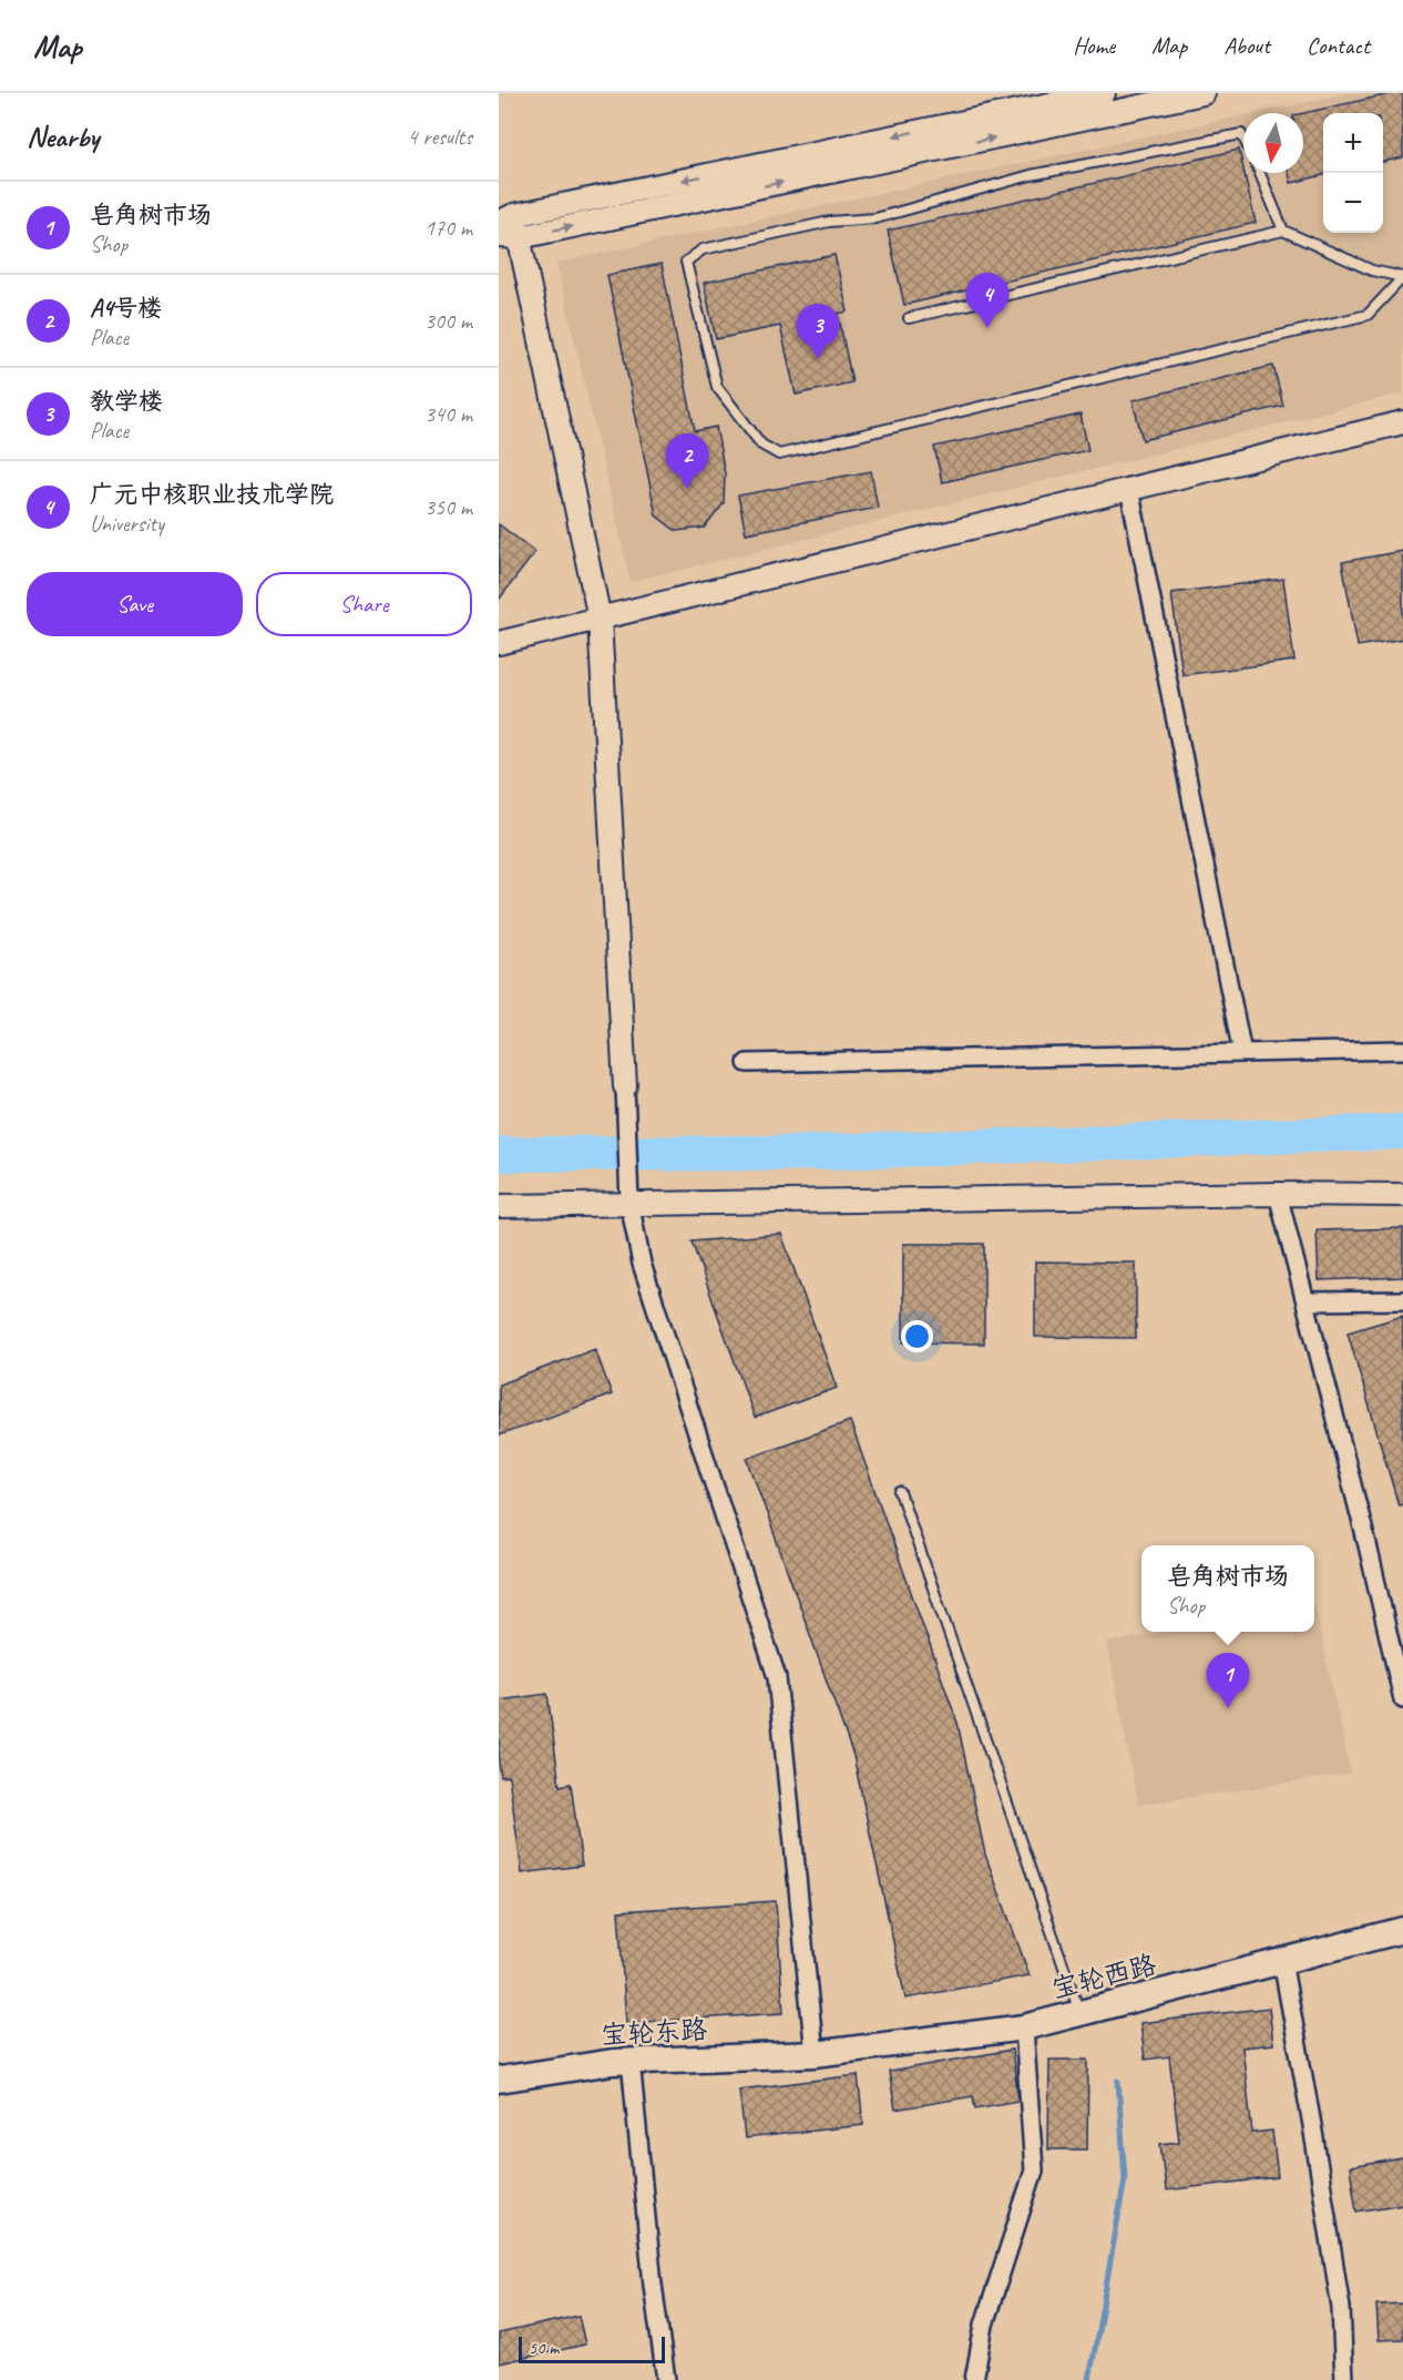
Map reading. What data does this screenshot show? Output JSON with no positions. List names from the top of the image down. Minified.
{"streets":{"main road":["宝轮西路","宝轮东路"]},"crossings":[["宝轮西路","宝轮东路"]],"scale_bar":"50 m","north":"bottom","page":{"header":"Map","nav":["Home","Map","About","Contact"],"heading":["Nearby","4 results"],"map_buttons":["+","−"],"list":[{"mark":"1","name":"皂角树市场","note":"Shop","value":"170 m"},{"mark":"2","name":"A4号楼","note":"Place","value":"300 m"},{"mark":"3","name":"教学楼","note":"Place","value":"340 m"},{"mark":"4","name":"广元中核职业技术学院","note":"University","value":"350 m"}],"pins":["4","3","2","1"],"buttons":["Save","Share"],"popup":["皂角树市场","Shop"],"scale":"50 m"}}
